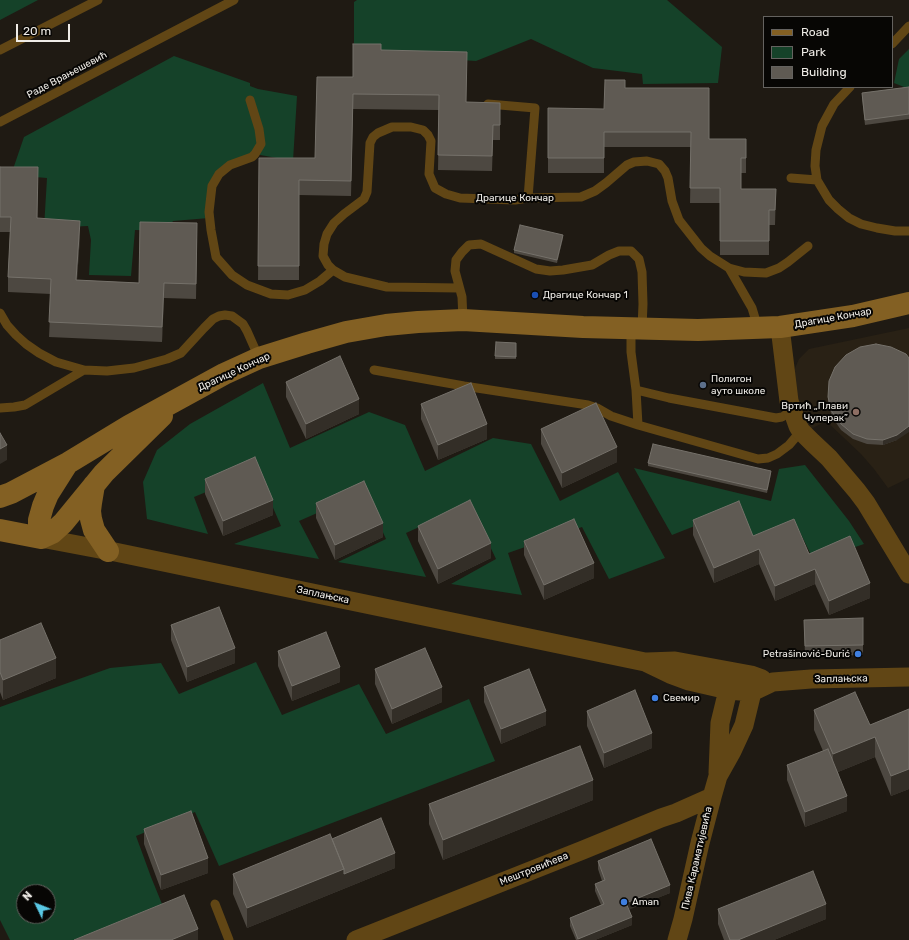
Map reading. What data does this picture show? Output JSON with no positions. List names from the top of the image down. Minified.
{"streets":{"main road":["Драгице Кончар","Заплањска"],"street":["Пива Караматијевића","Мештровићева"],"lane":["Раде Врањешевић"]},"crossings":[["Драгице Кончар","Заплањска"],["Заплањска","Пива Караматијевића"],["Пива Караматијевића","Мештровићева"]],"places":["Драгице Кончар 1","Полигон ауто школе","Вртић „Плави Чуперак”","Petrašinović-Đurić","Свемир","Aman"],"legend":["Road","Park","Building"],"scale_bar":"20 m","north":"top left"}
